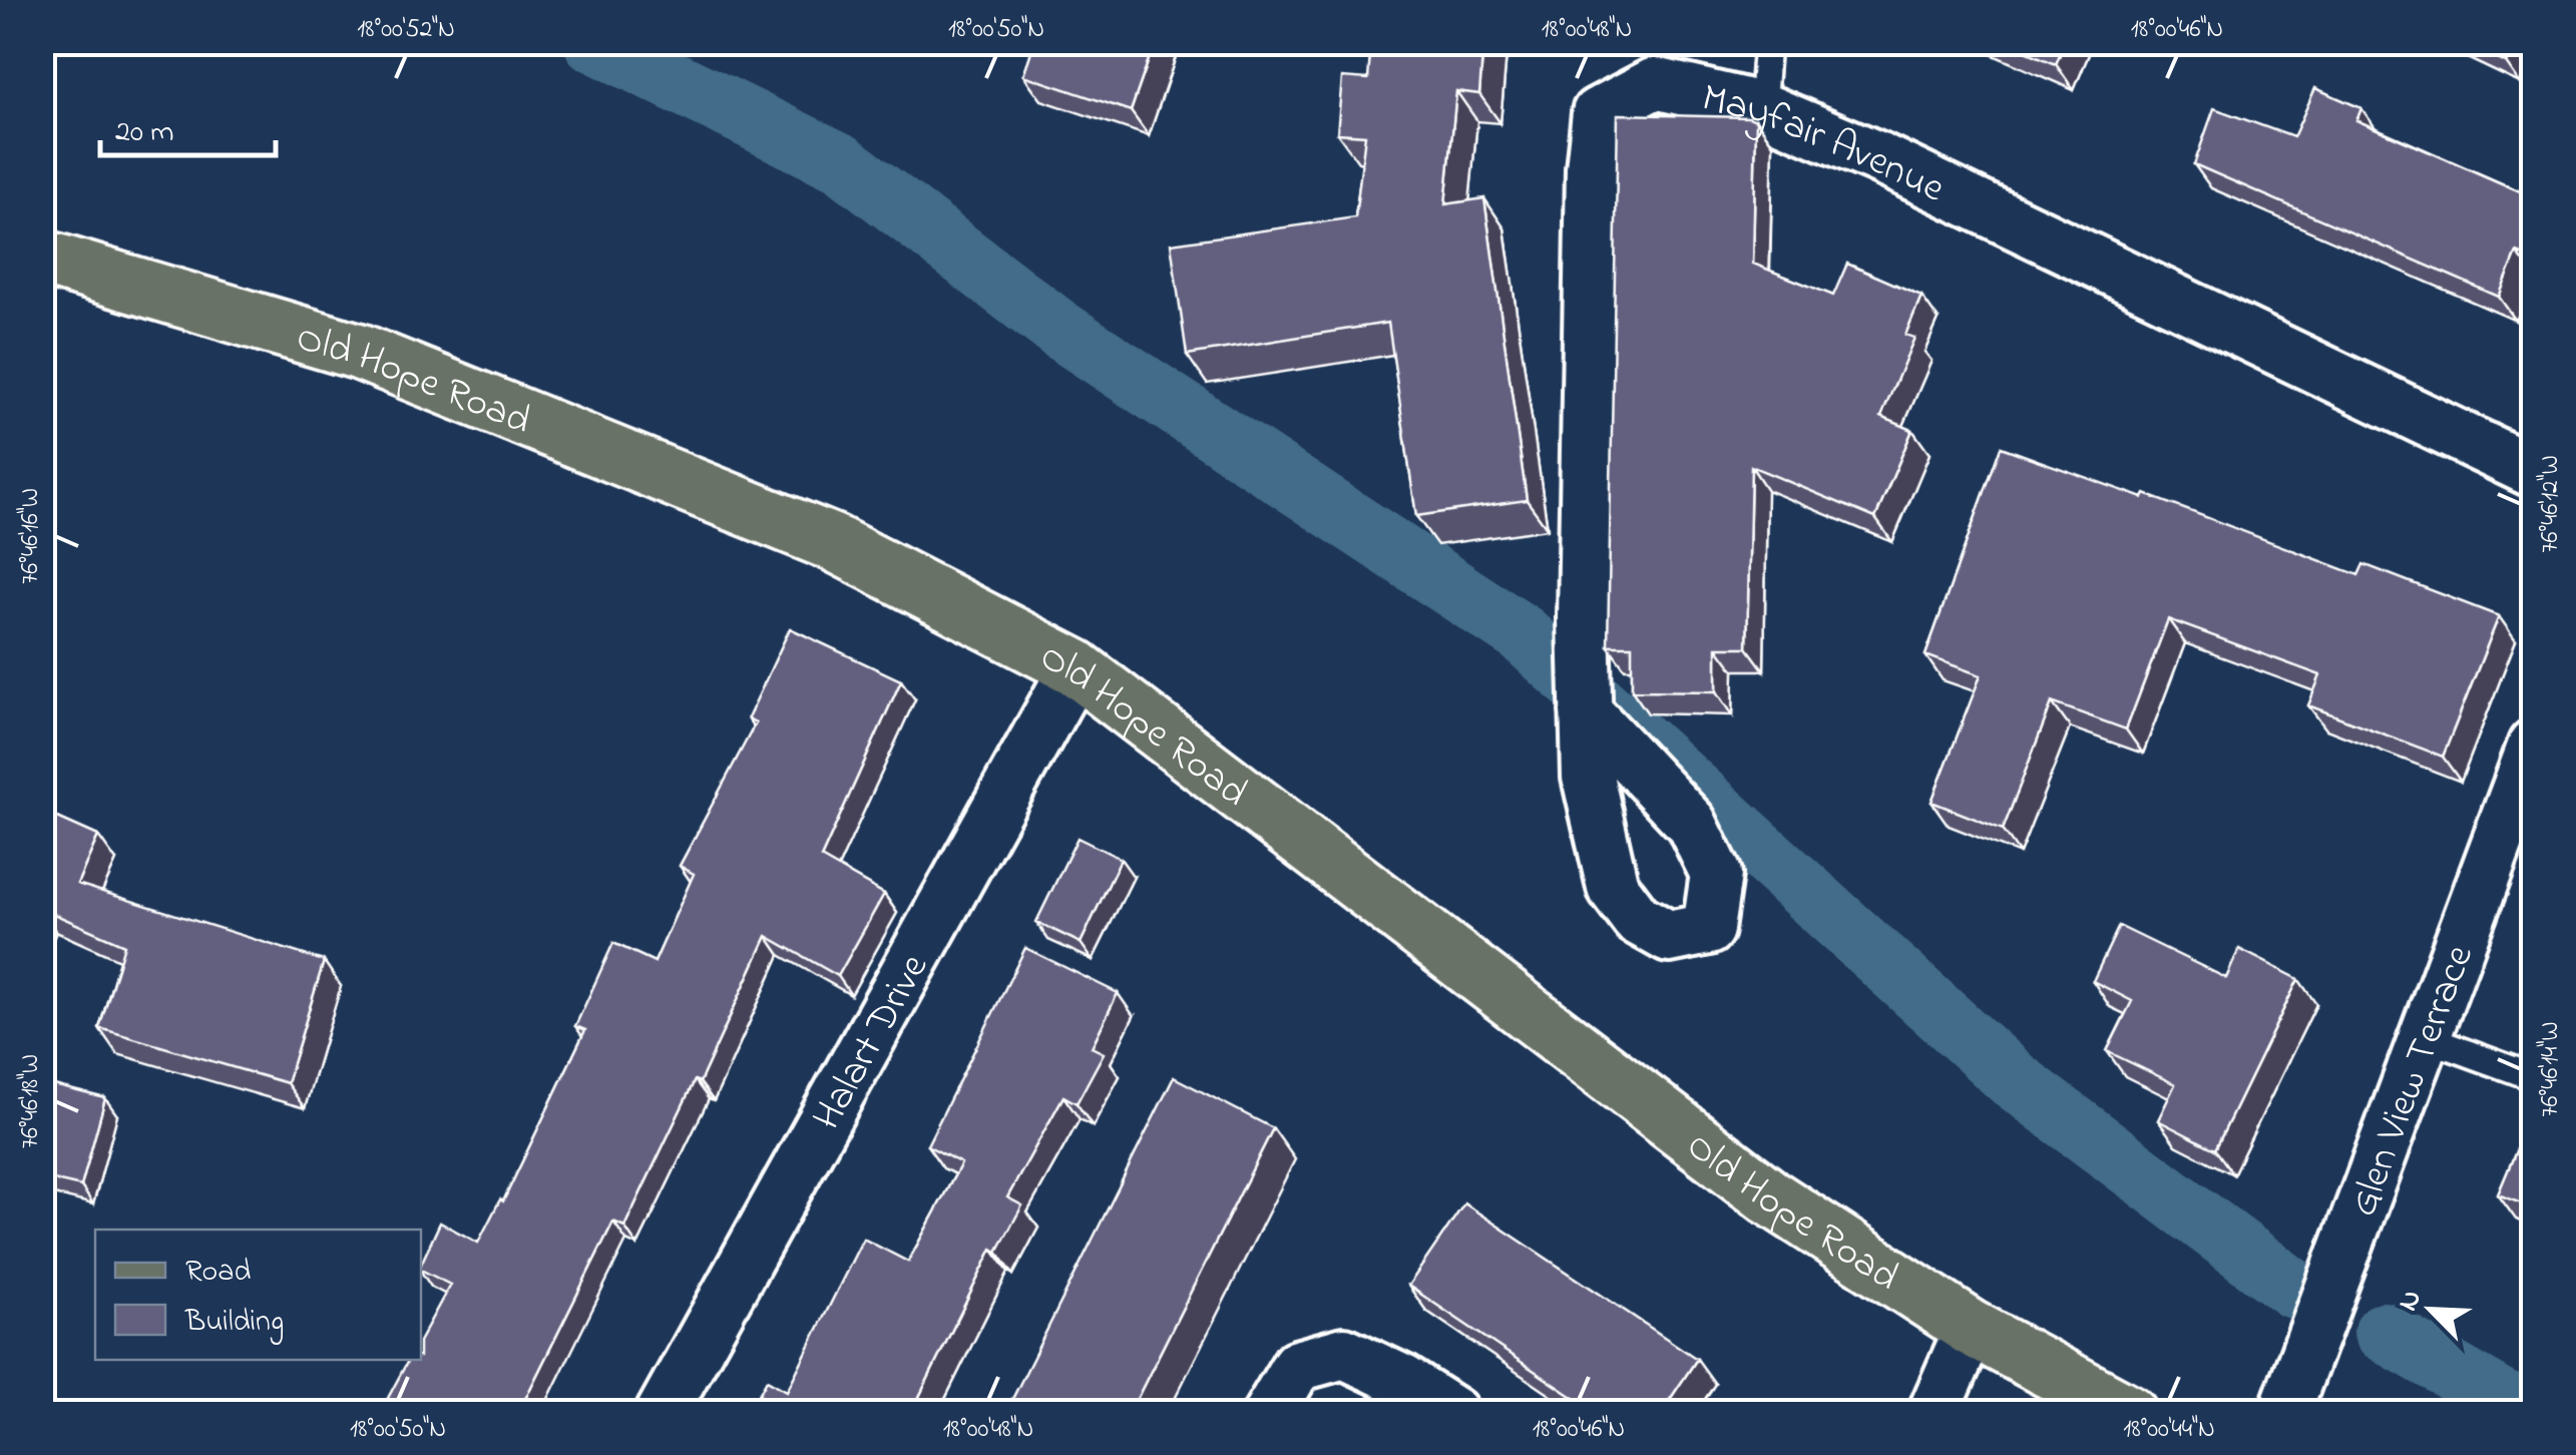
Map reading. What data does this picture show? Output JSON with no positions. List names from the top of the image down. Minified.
{"streets":{"main road":["Old Hope Road"],"street":["Mayfair Avenue","Halart Drive","Glen View Terrace"]},"crossings":[["Old Hope Road","Halart Drive"]],"legend":["Road","Building"],"scale_bar":"20 m","north":"top left","coordinates":["18°00'52\"N","18°00'50\"N","18°00'48\"N","18°00'46\"N","76°46'12\"W","76°46'16\"W","76°46'14\"W","76°46'18\"W","18°00'44\"N"]}
